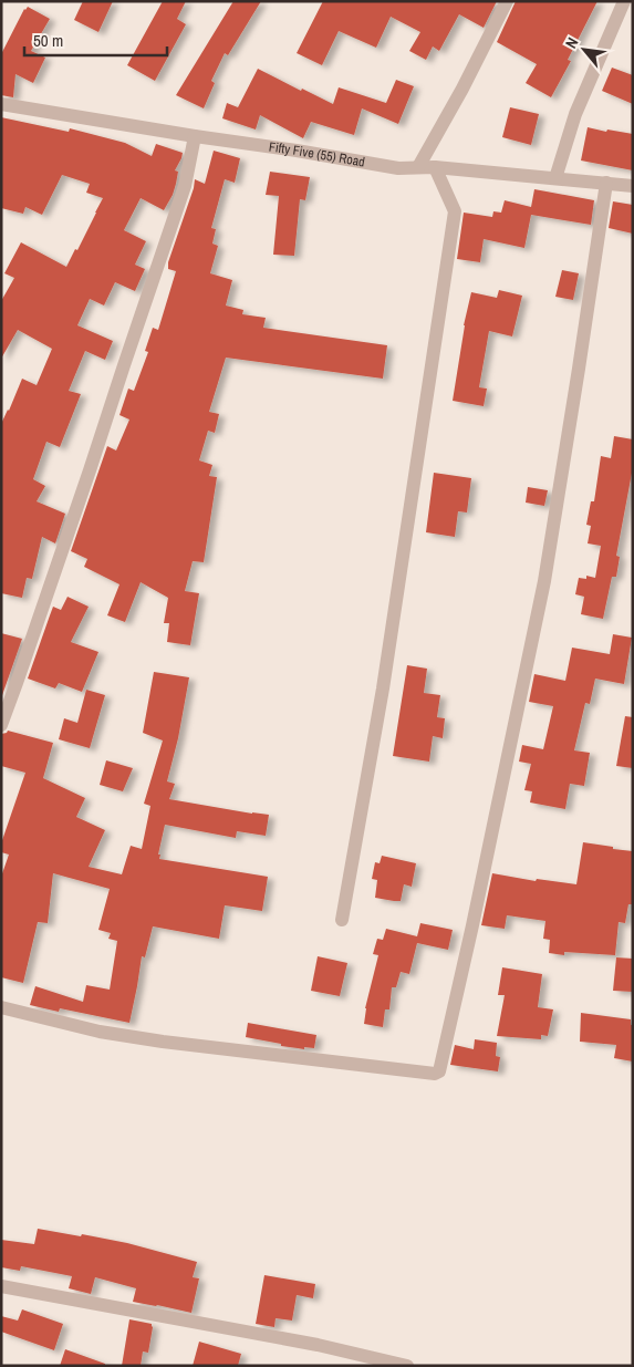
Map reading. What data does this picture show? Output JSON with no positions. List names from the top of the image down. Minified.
{"streets":{"street":["Fifty Five (55) Road"]},"scale_bar":"50 m","north":"top left"}
